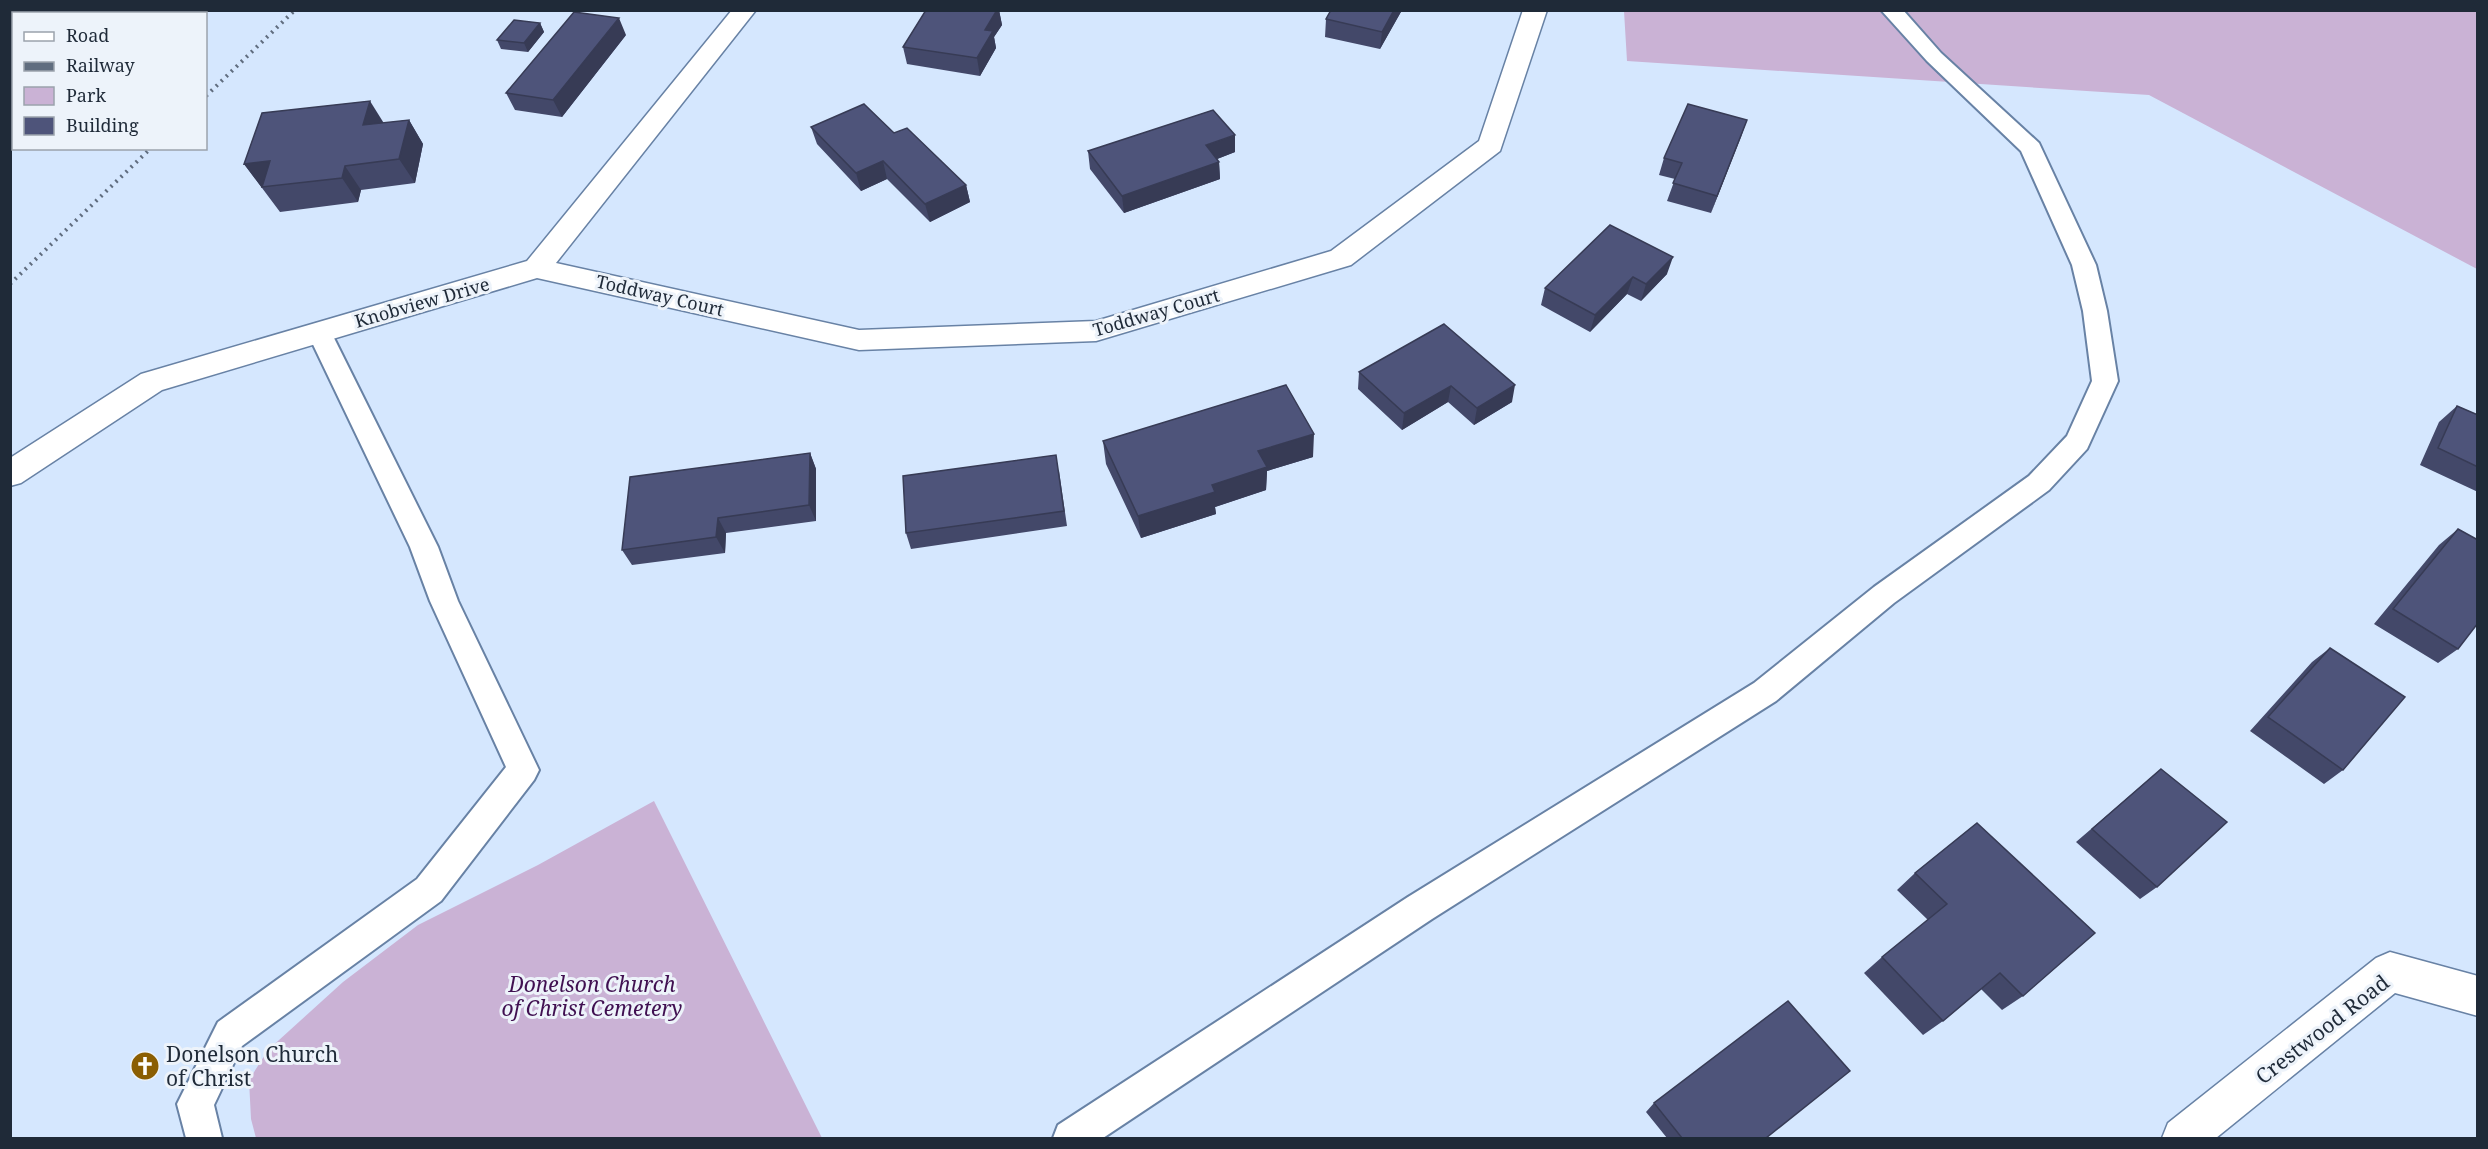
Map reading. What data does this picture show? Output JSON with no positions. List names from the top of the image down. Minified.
{"streets":{"street":["Toddway Court","Knobview Drive","Crestwood Road"]},"crossings":[["Toddway Court","Knobview Drive"]],"parks":["Donelson Church of Christ Cemetery"],"places":{"church":["Donelson Church of Christ"]},"legend":["Road","Railway","Park","Building"]}
